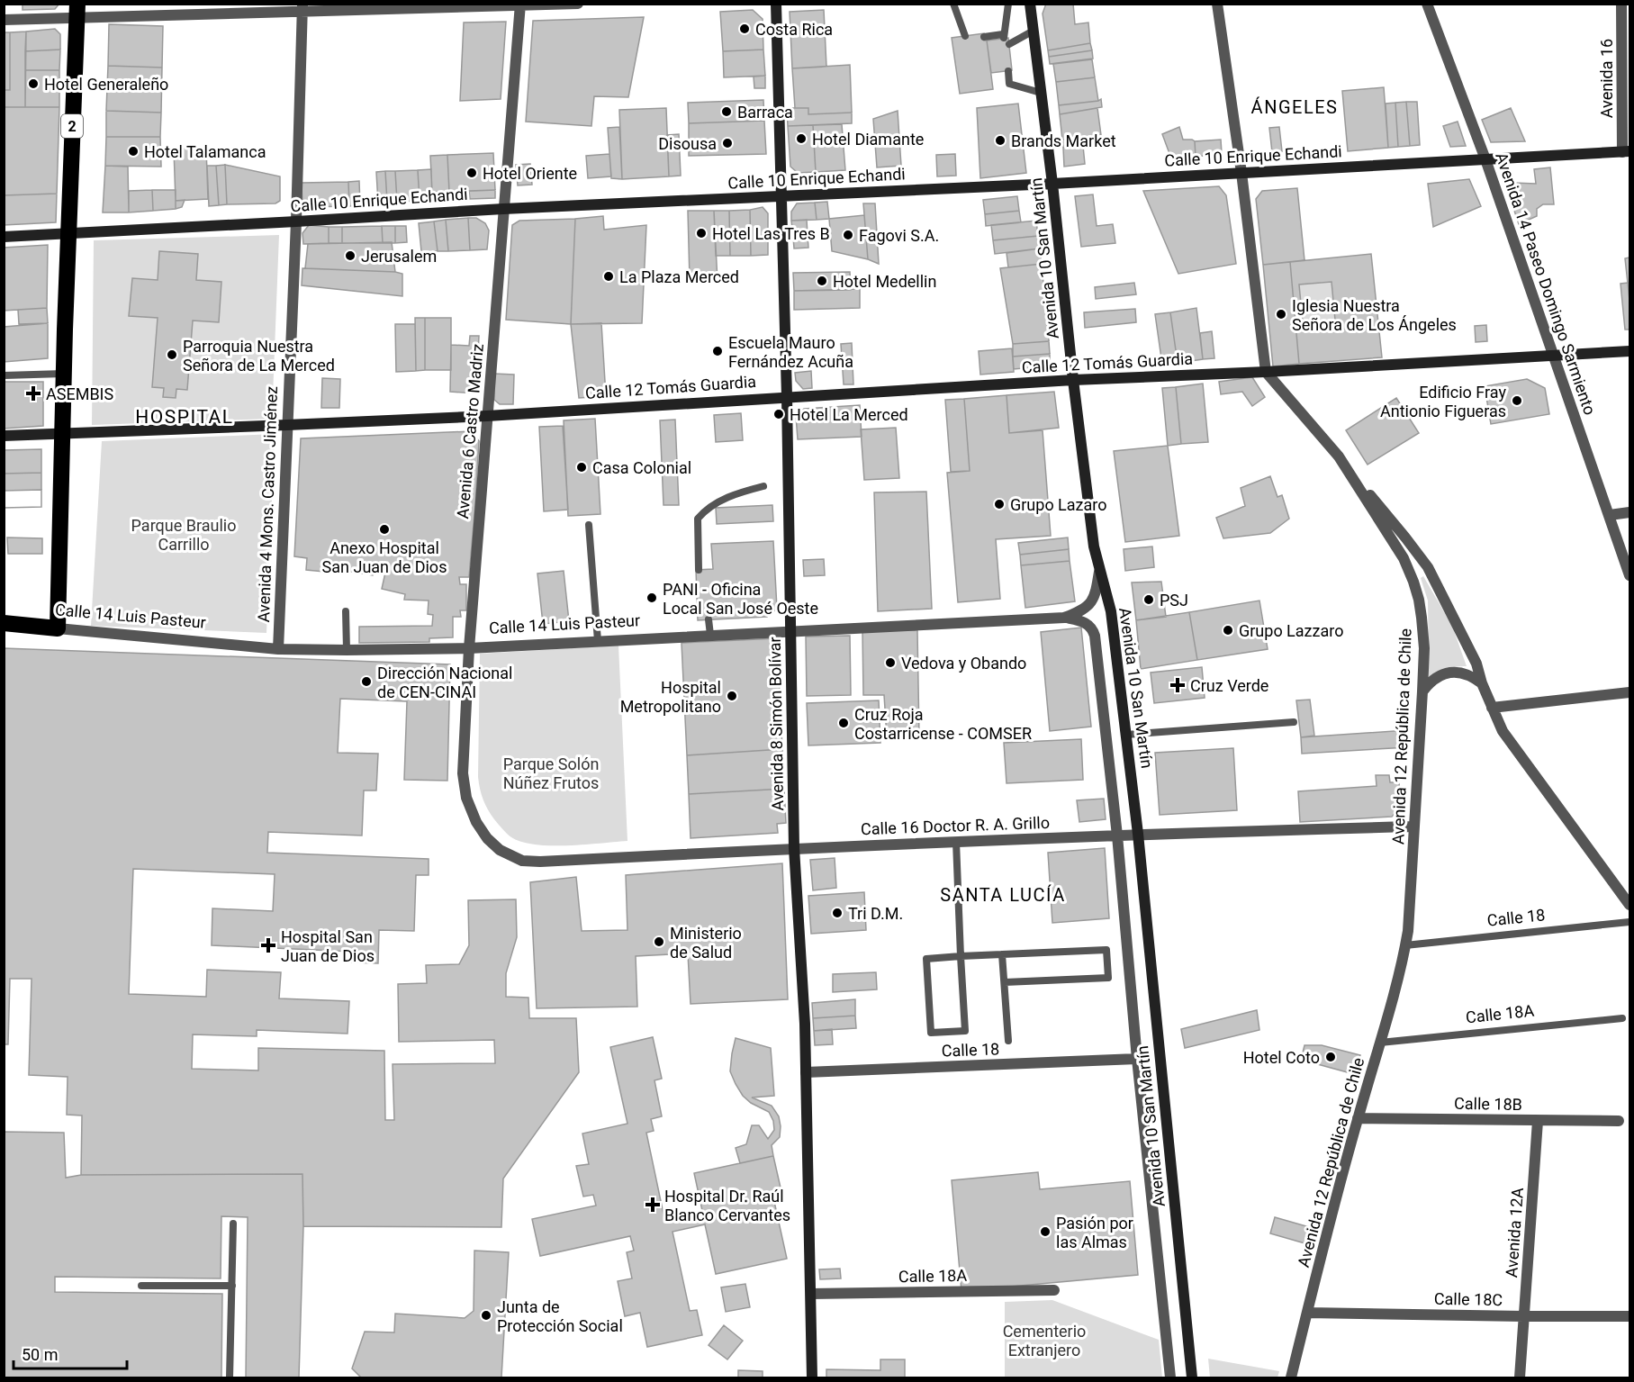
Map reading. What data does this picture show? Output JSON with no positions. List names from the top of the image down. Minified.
{"streets":{"highway":["2","Calle 14 Luis Pasteur"],"street":["Avenida 16","Calle 10 Enrique Echandi","Avenida 10 San Martín","Avenida 14 Paseo Domingo Sarmiento","Calle 12 Tomás Guardia","Avenida 6 Castro Madriz","Avenida 4 Mons. Castro Jiménez","Avenida 8 Simón Bolívar","Avenida 12 República de Chile","Calle 16 Doctor R. A. Grillo","Calle 18","Calle 18A","Calle 18B","Avenida 12A","Calle 18C"]},"crossings":[["Avenida 16","Calle 10 Enrique Echandi"],["2","Calle 10 Enrique Echandi"],["2","Calle 12 Tomás Guardia"],["2","Calle 14 Luis Pasteur"],["Calle 10 Enrique Echandi","Avenida 10 San Martín"],["Calle 10 Enrique Echandi","Avenida 14 Paseo Domingo Sarmiento"],["Calle 10 Enrique Echandi","Avenida 6 Castro Madriz"],["Calle 10 Enrique Echandi","Avenida 4 Mons. Castro Jiménez"],["Calle 10 Enrique Echandi","Avenida 8 Simón Bolívar"],["Avenida 10 San Martín","Calle 12 Tomás Guardia"],["Avenida 10 San Martín","Calle 14 Luis Pasteur"],["Avenida 10 San Martín","Calle 16 Doctor R. A. Grillo"],["Avenida 10 San Martín","Calle 18"],["Avenida 14 Paseo Domingo Sarmiento","Calle 12 Tomás Guardia"],["Calle 12 Tomás Guardia","Avenida 6 Castro Madriz"],["Calle 12 Tomás Guardia","Avenida 4 Mons. Castro Jiménez"],["Calle 12 Tomás Guardia","Avenida 8 Simón Bolívar"],["Calle 12 Tomás Guardia","Avenida 12 República de Chile"],["Avenida 6 Castro Madriz","Calle 14 Luis Pasteur"],["Avenida 6 Castro Madriz","Calle 16 Doctor R. A. Grillo"],["Avenida 4 Mons. Castro Jiménez","Calle 14 Luis Pasteur"],["Calle 14 Luis Pasteur","Avenida 8 Simón Bolívar"],["Avenida 8 Simón Bolívar","Calle 16 Doctor R. A. Grillo"],["Avenida 8 Simón Bolívar","Calle 18"],["Avenida 8 Simón Bolívar","Calle 18A"],["Avenida 12 República de Chile","Calle 16 Doctor R. A. Grillo"],["Avenida 12 República de Chile","Calle 18"],["Avenida 12 República de Chile","Calle 18A"],["Avenida 12 República de Chile","Calle 18B"],["Avenida 12 República de Chile","Calle 18C"],["Calle 18B","Avenida 12A"],["Avenida 12A","Calle 18C"]],"districts":["ÁNGELES","HOSPITAL","SANTA LUCÍA"],"parks":["Parque Braulio Carrillo","Parque Solón Núñez Frutos","Cementerio Extranjero"],"places":{"other":["Costa Rica","Hotel Generaleño","Barraca","Hotel Diamante","Brands Market","Disousa","Hotel Talamanca","Hotel Oriente","Hotel Las Tres B","Fagovi S.A.","Jerusalem","La Plaza Merced","Hotel Medellin","Iglesia Nuestra Señora de Los Ángeles","Escuela Mauro Fernández Acuña","Parroquia Nuestra Señora de La Merced","Edificio Fray Antionio Figueras","Hotel La Merced","Casa Colonial","Grupo Lazaro","Anexo Hospital San Juan de Dios","PANI - Oficina Local San José Oeste","PSJ","Grupo Lazzaro","Vedova y Obando","Dirección Nacional de CEN-CINAI","Hospital Metropolitano","Cruz Roja Costarricense - COMSER","Tri D.M.","Ministerio de Salud","Hotel Coto","Pasión por las Almas","Junta de Protección Social"],"health":["ASEMBIS","Cruz Verde","Hospital San Juan de Dios","Hospital Dr. Raúl Blanco Cervantes"]},"scale_bar":"50 m"}
